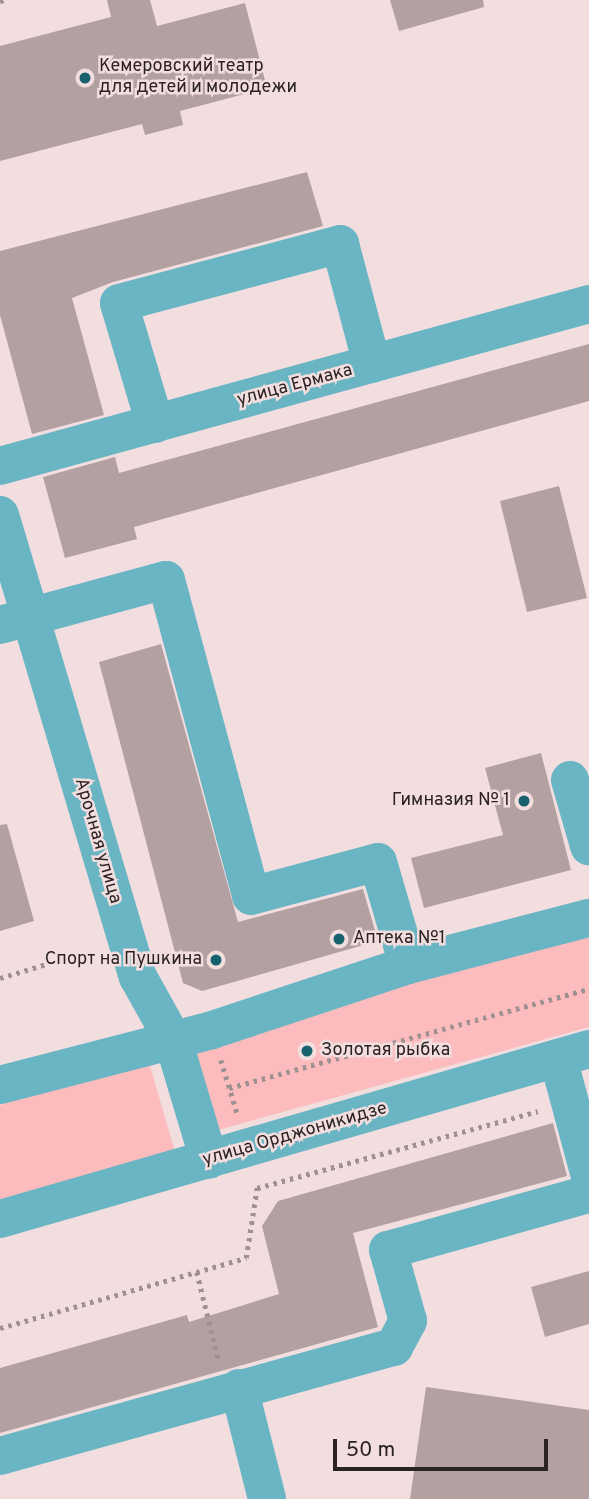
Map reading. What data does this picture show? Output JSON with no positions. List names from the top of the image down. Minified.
{"streets":{"street":["улица Ермака","Арочная улица","улица Орджоникидзе"]},"crossings":[["Арочная улица","улица Орджоникидзе"]],"places":["Кемеровский театр для детей и молодежи","Гимназия № 1","Аптека №1","Спорт на Пушкина","Золотая рыбка"],"scale_bar":"50 m"}
